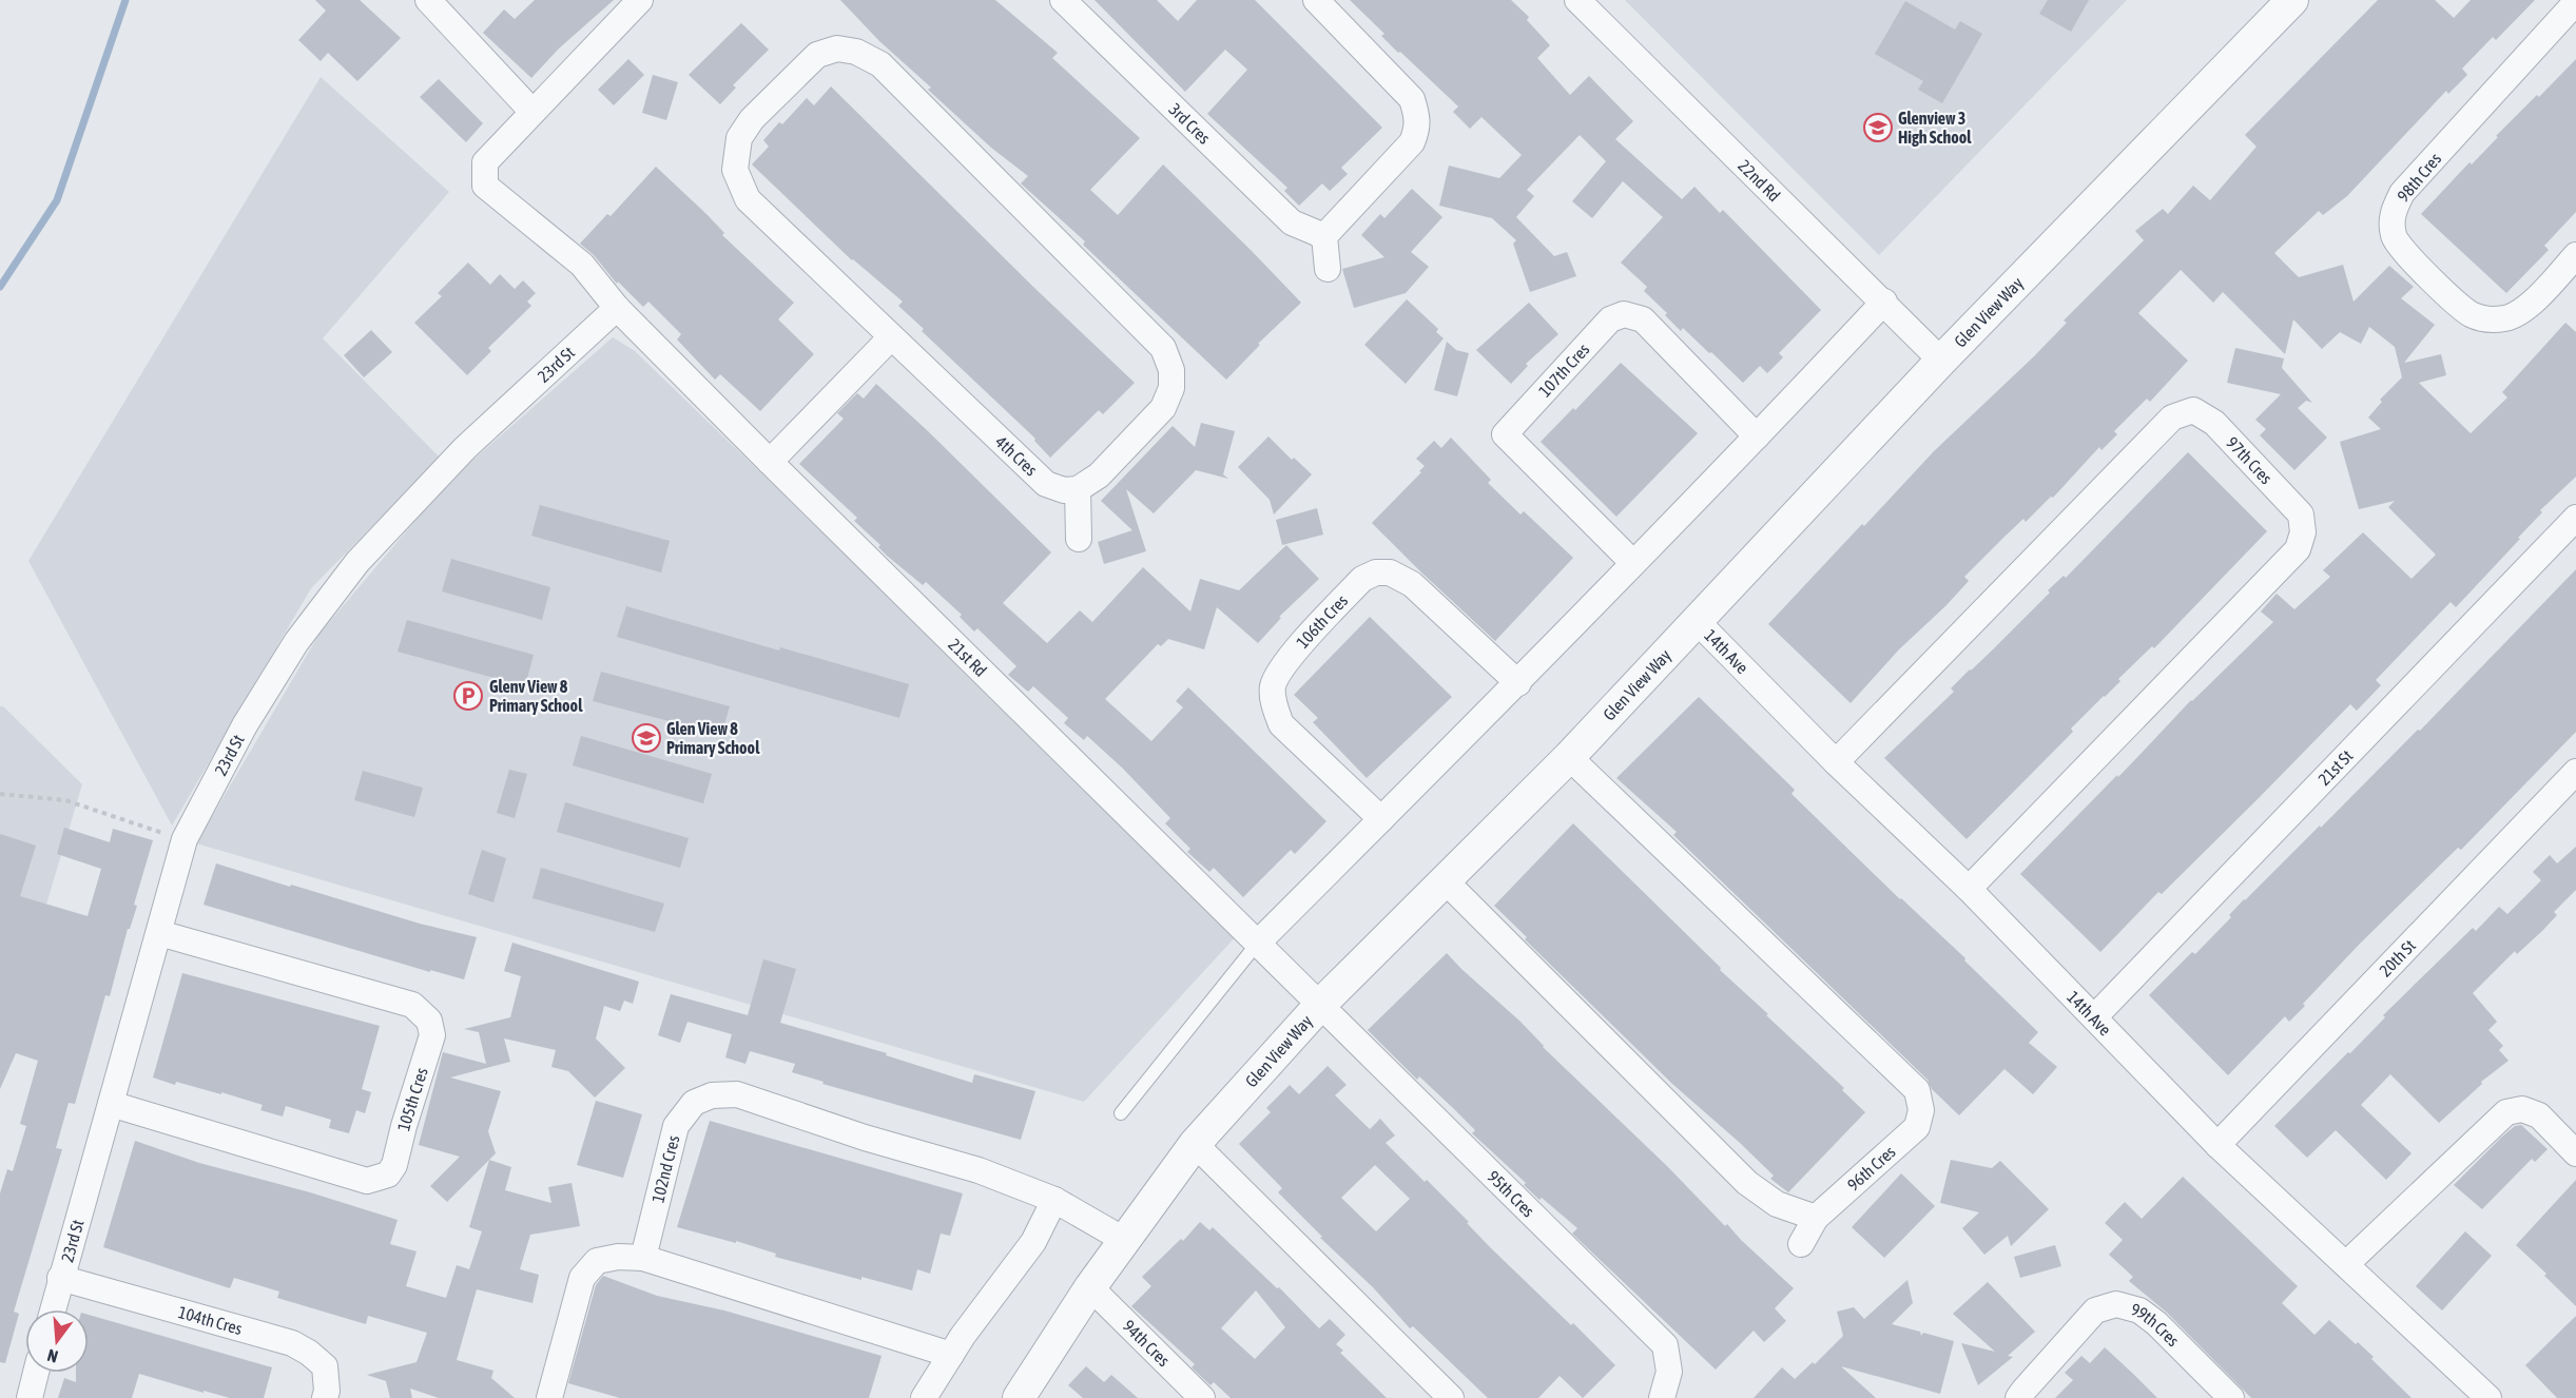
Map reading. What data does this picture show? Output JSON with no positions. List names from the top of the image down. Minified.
{"streets":{"street":["3rd Cres","98th Cres","22nd Rd","Glen View Way","23rd St","107th Cres","4th Cres","97th Cres","106th Cres","14th Ave","21st Rd","21st St","20th St","105th Cres","96th Cres","102nd Cres","95th Cres","104th Cres","99th Cres","94th Cres"]},"crossings":[["22nd Rd","Glen View Way"],["Glen View Way","14th Ave"],["Glen View Way","21st Rd"],["Glen View Way","96th Cres"],["Glen View Way","102nd Cres"],["Glen View Way","95th Cres"],["Glen View Way","94th Cres"],["23rd St","21st Rd"],["23rd St","105th Cres"],["23rd St","104th Cres"],["97th Cres","14th Ave"],["14th Ave","21st St"],["14th Ave","20th St"],["21st Rd","95th Cres"]],"places":{"school or university":["Glenview 3 High School","Glen View 8 Primary School"],"parking":["Glenv View 8 Primary School"]},"north":"bottom"}
